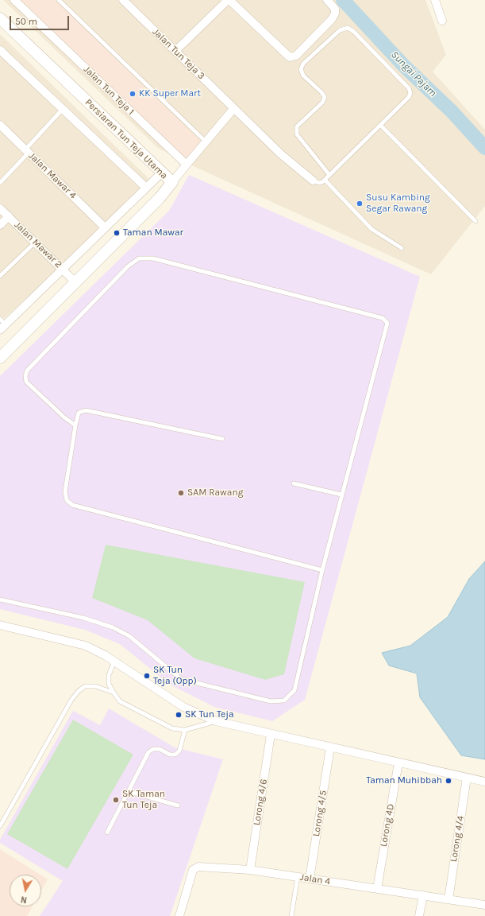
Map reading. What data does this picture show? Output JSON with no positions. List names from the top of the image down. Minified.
{"streets":{"street":["Jalan Tun Teja 3","Jalan Tun Teja 1","Persiaran Tun Teja Utama","Jalan Mawar 4","Jalan Mawar 2","Lorong 4/6","Lorong 4/5","Lorong 4D","Lorong 4/4","Jalan 4"]},"crossings":[["Persiaran Tun Teja Utama","Jalan Mawar 2"],["Lorong 4/6","Jalan 4"],["Lorong 4/5","Jalan 4"],["Lorong 4D","Jalan 4"],["Lorong 4/4","Jalan 4"]],"water":["Sungai Pajam"],"places":["KK Super Mart","Susu Kambing Segar Rawang","Taman Mawar","SAM Rawang","SK Tun Teja (Opp)","SK Tun Teja","Taman Muhibbah","SK Taman Tun Teja"],"scale_bar":"50 m","north":"bottom"}
